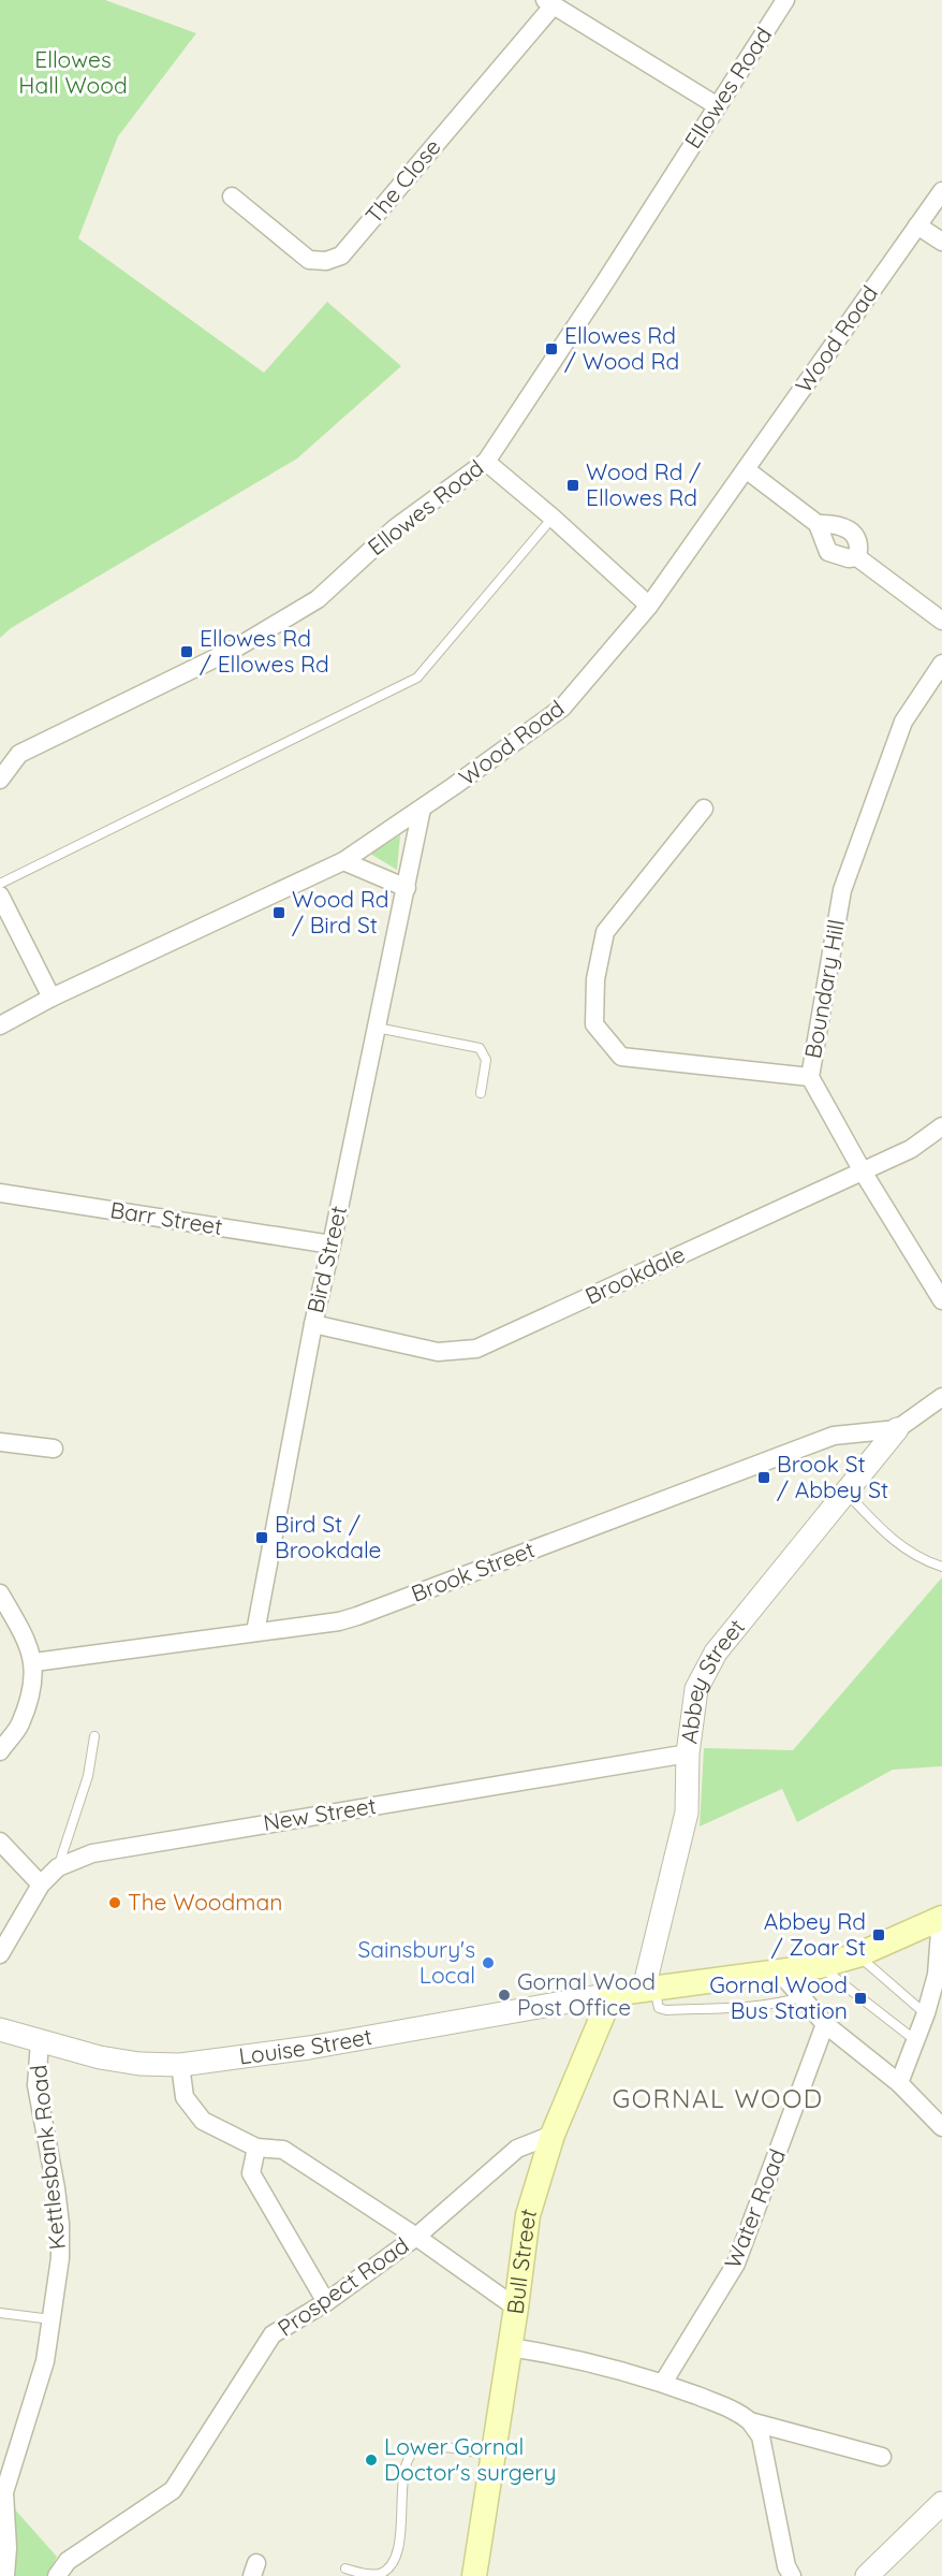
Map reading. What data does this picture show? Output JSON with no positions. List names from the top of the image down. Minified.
{"streets":{"main road":["Bull Street"],"street":["Ellowes Road","The Close","Wood Road","Boundary Hill","Barr Street","Bird Street","Brookdale","Brook Street","Abbey Street","New Street","Louise Street","Kettlesbank Road","Water Road","Prospect Road"]},"crossings":[["Wood Road","Bird Street"],["Boundary Hill","Brookdale"],["Barr Street","Bird Street"],["Bird Street","Brookdale"],["Bird Street","Brook Street"],["Brook Street","Abbey Street"],["Abbey Street","New Street"],["Louise Street","Kettlesbank Road"],["Louise Street","Bull Street"],["Bull Street","Prospect Road"]],"districts":["GORNAL WOOD"],"parks":["Ellowes Hall Wood"],"places":{"transit":["Ellowes Rd / Wood Rd","Wood Rd / Ellowes Rd","Ellowes Rd / Ellowes Rd","Wood Rd / Bird St","Brook St / Abbey St","Bird St / Brookdale","Abbey Rd / Zoar St","Gornal Wood Bus Station"],"other":["The Woodman","Sainsbury's Local","Gornal Wood Post Office","Lower Gornal Doctor's surgery"]}}
